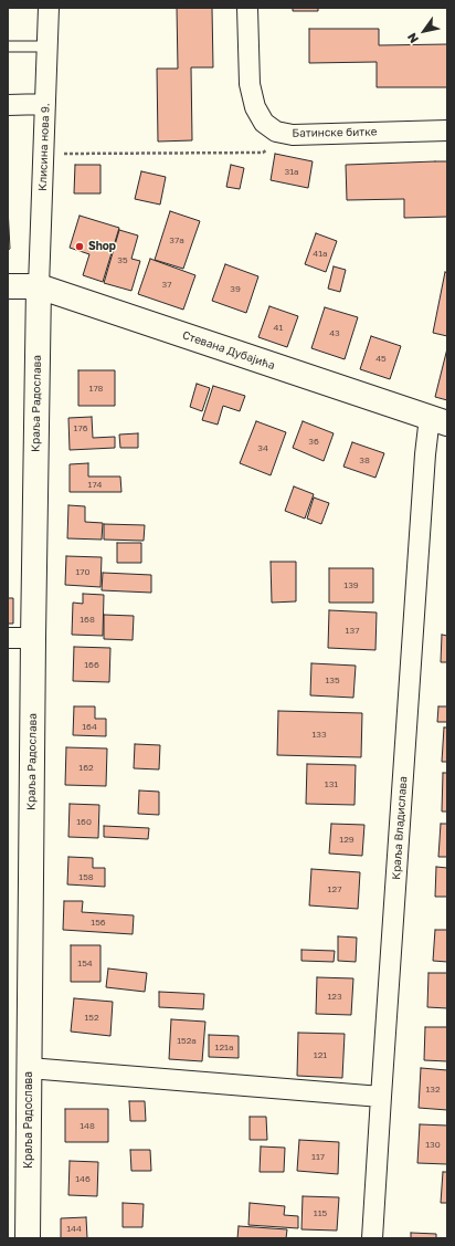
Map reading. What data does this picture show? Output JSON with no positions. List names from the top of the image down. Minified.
{"streets":{"street":["Батинске битке","Клисина нова 9.","Стевана Дубајића","Краља Радослава","Краља Владислава"]},"crossings":[["Клисина нова 9.","Стевана Дубајића"],["Клисина нова 9.","Краља Радослава"],["Стевана Дубајића","Краља Радослава"],["Стевана Дубајића","Краља Владислава"]],"places":["Shop"],"house_numbers":["31a","37a","41a","35","37","39","41","43","45","178","176","36","34","38","174","170","139","168","137","166","135","164","133","162","131","160","129","158","127","156","154","123","152","152a","121a","121","132","148","130","117","146","115","144"],"north":"bottom left"}
